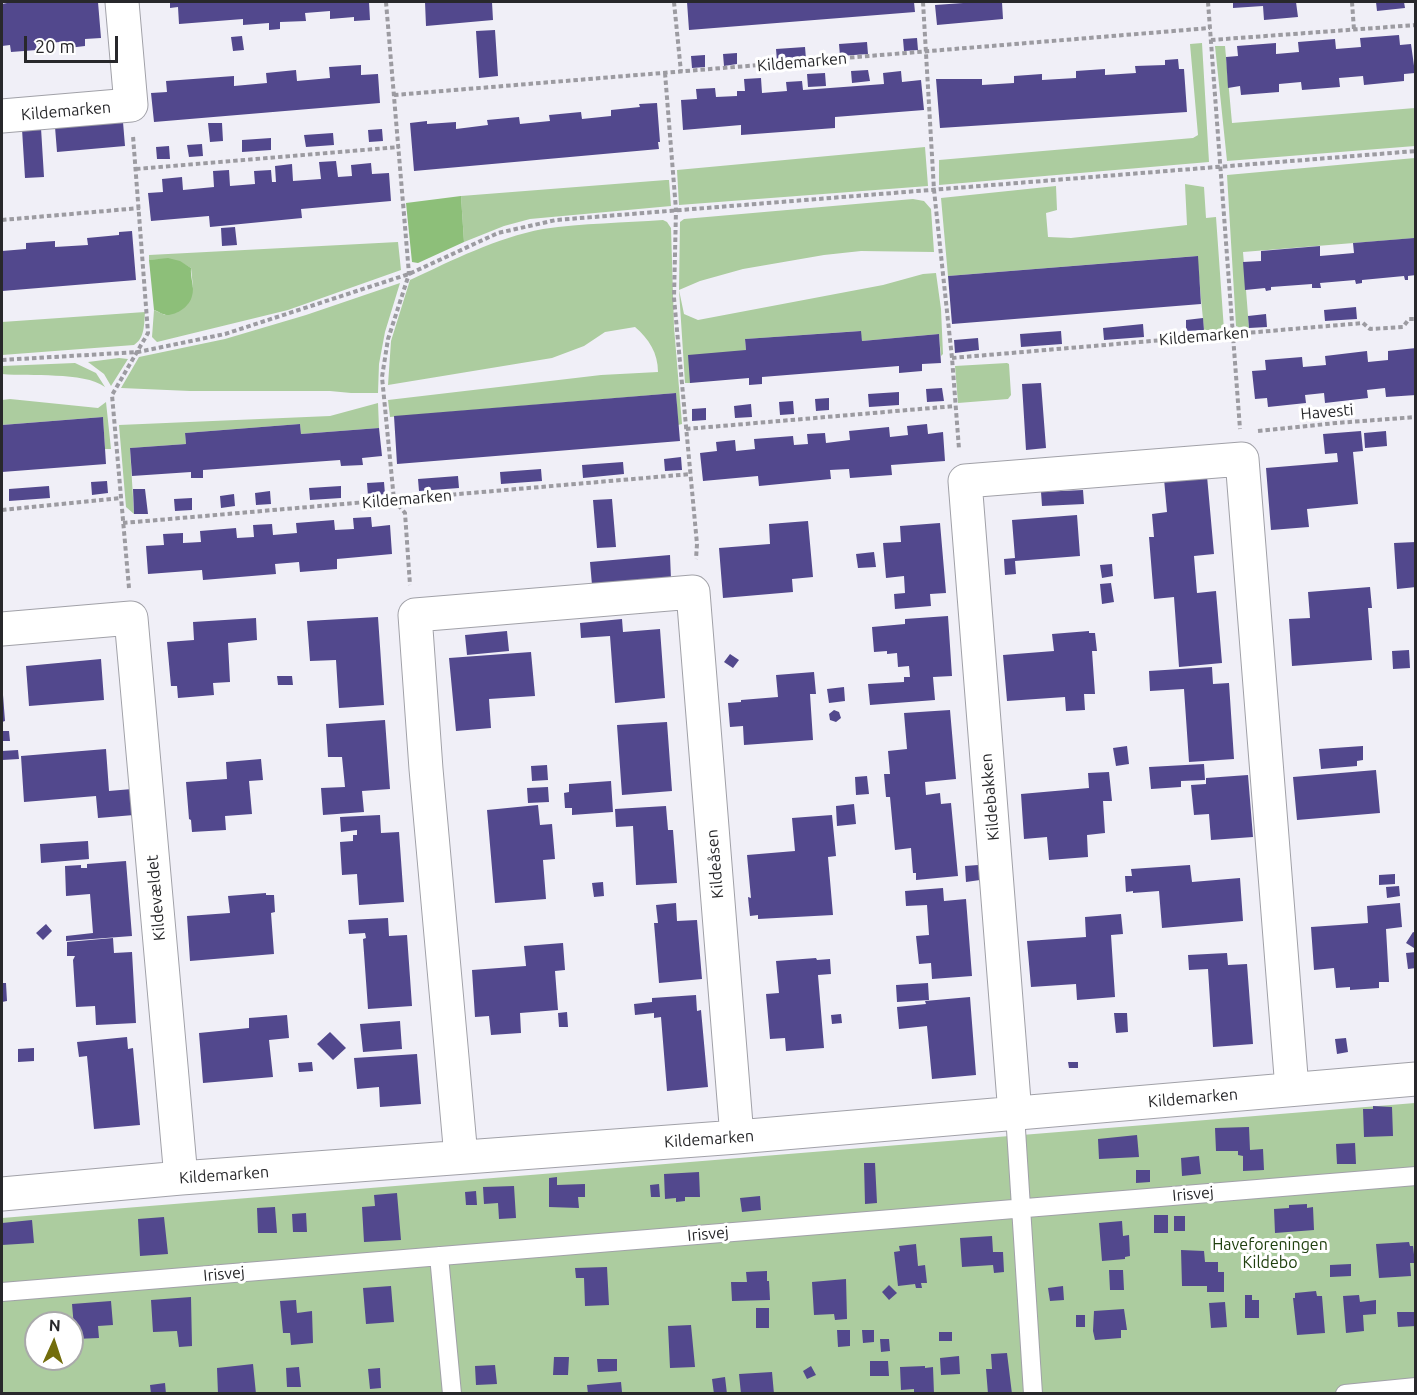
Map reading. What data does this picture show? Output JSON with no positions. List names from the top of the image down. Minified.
{"streets":{"street":["Kildemarken","Kildebakken","Kildeåsen","Kildevældet"],"lane":["Irisvej"],"path":["Havesti"]},"crossings":[["Kildemarken","Kildebakken"],["Kildemarken","Kildeåsen"],["Kildemarken","Kildevældet"]],"parks":["Haveforeningen Kildebo"],"scale_bar":"20 m","north":"top"}
